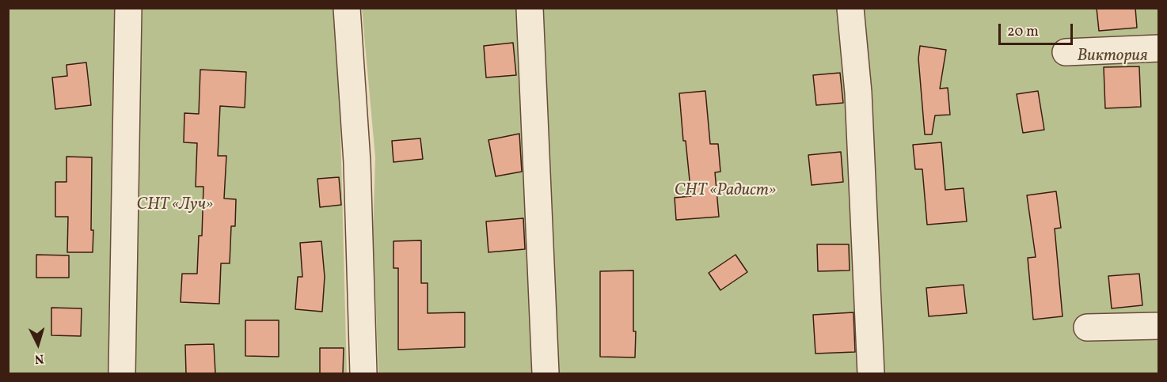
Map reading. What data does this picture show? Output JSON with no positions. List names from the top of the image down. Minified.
{"parks":["Виктория","СНТ «Радист»","СНТ «Луч»"],"scale_bar":"20 m","north":"bottom"}
